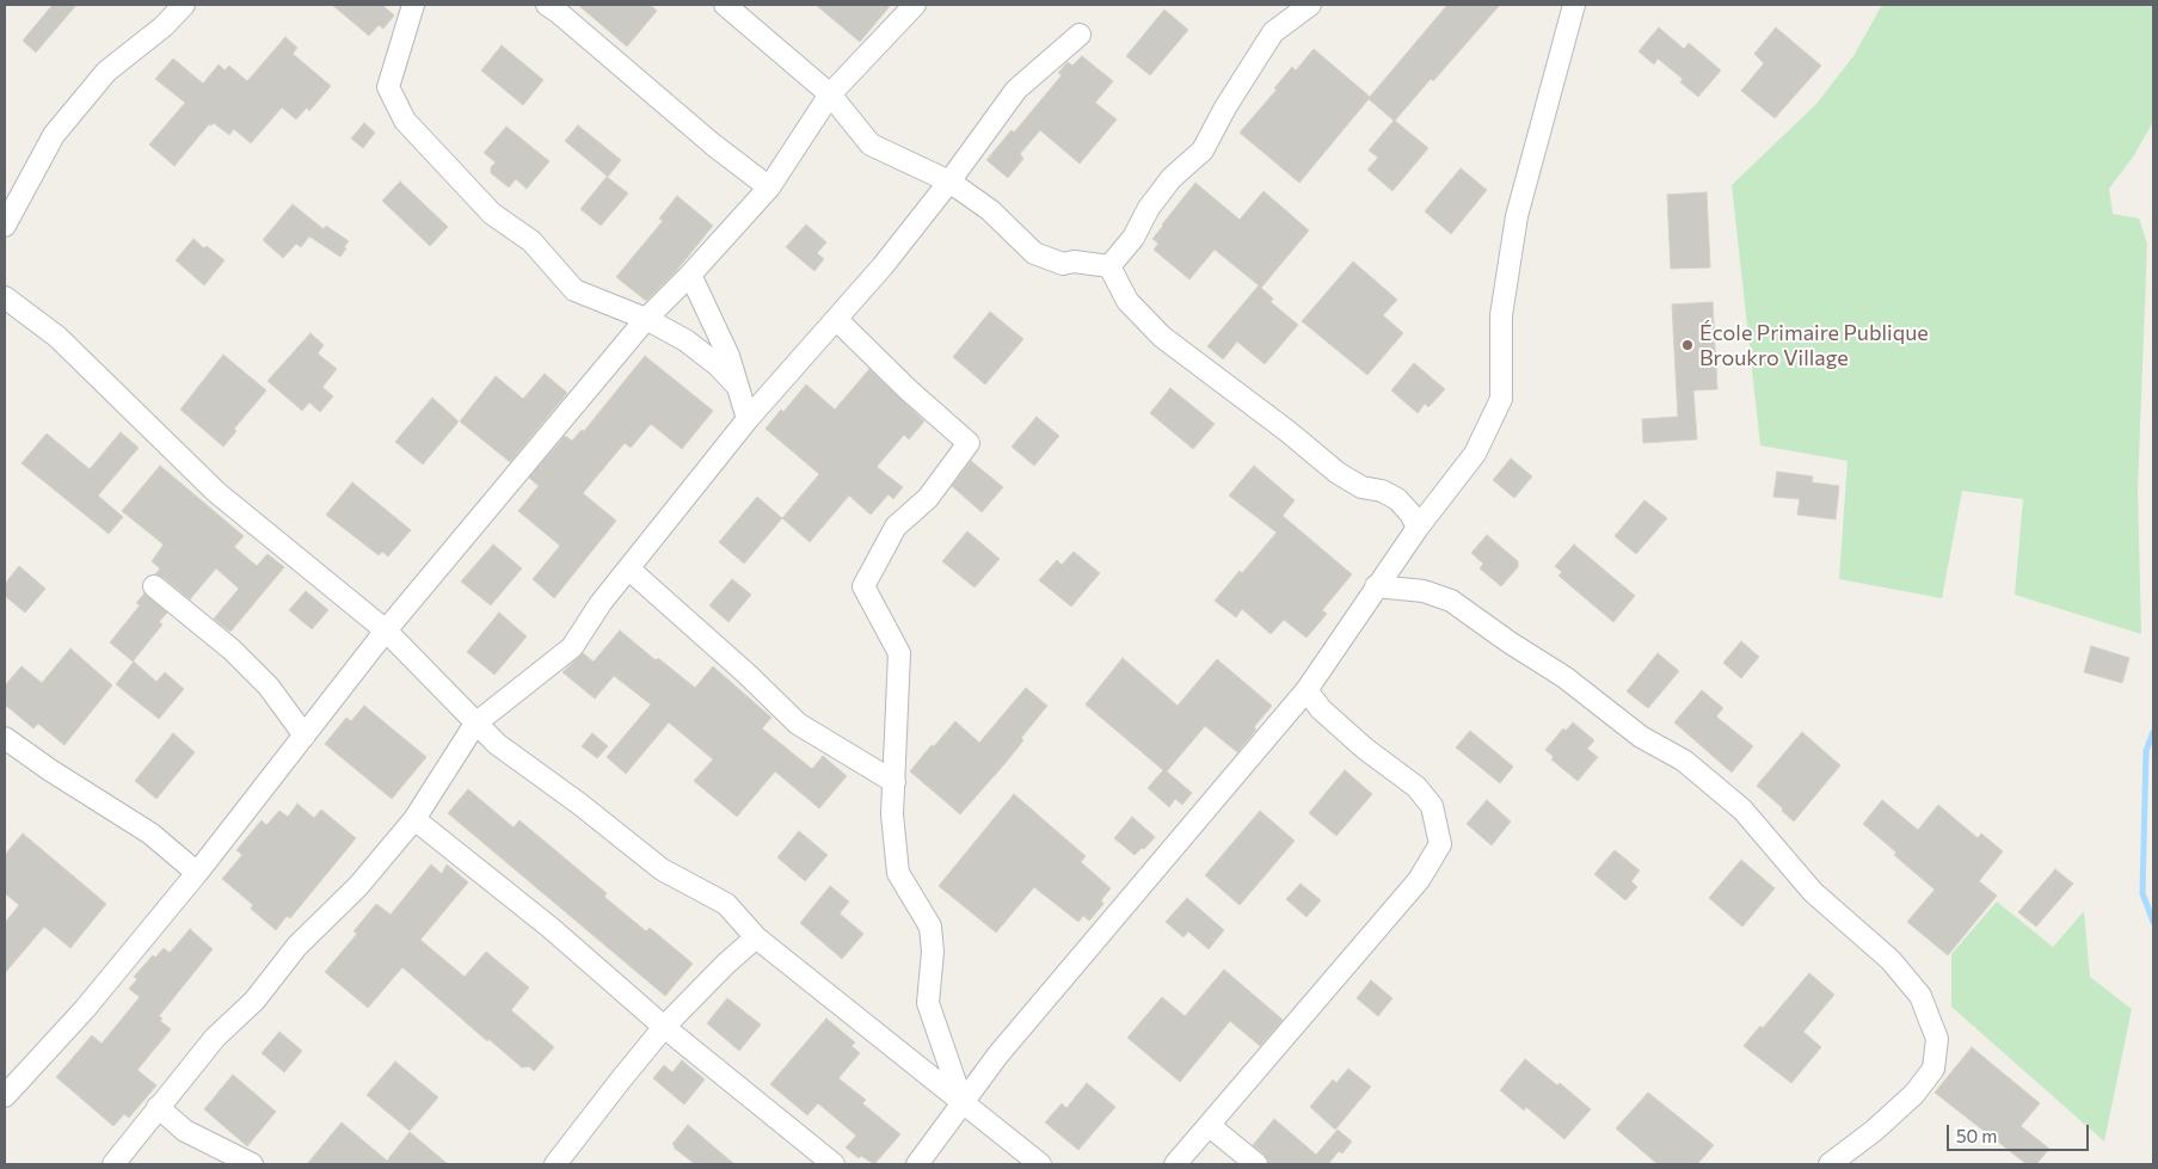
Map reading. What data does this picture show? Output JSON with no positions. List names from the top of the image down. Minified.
{"places":["École Primaire Publique Broukro Village"],"scale_bar":"50 m"}
